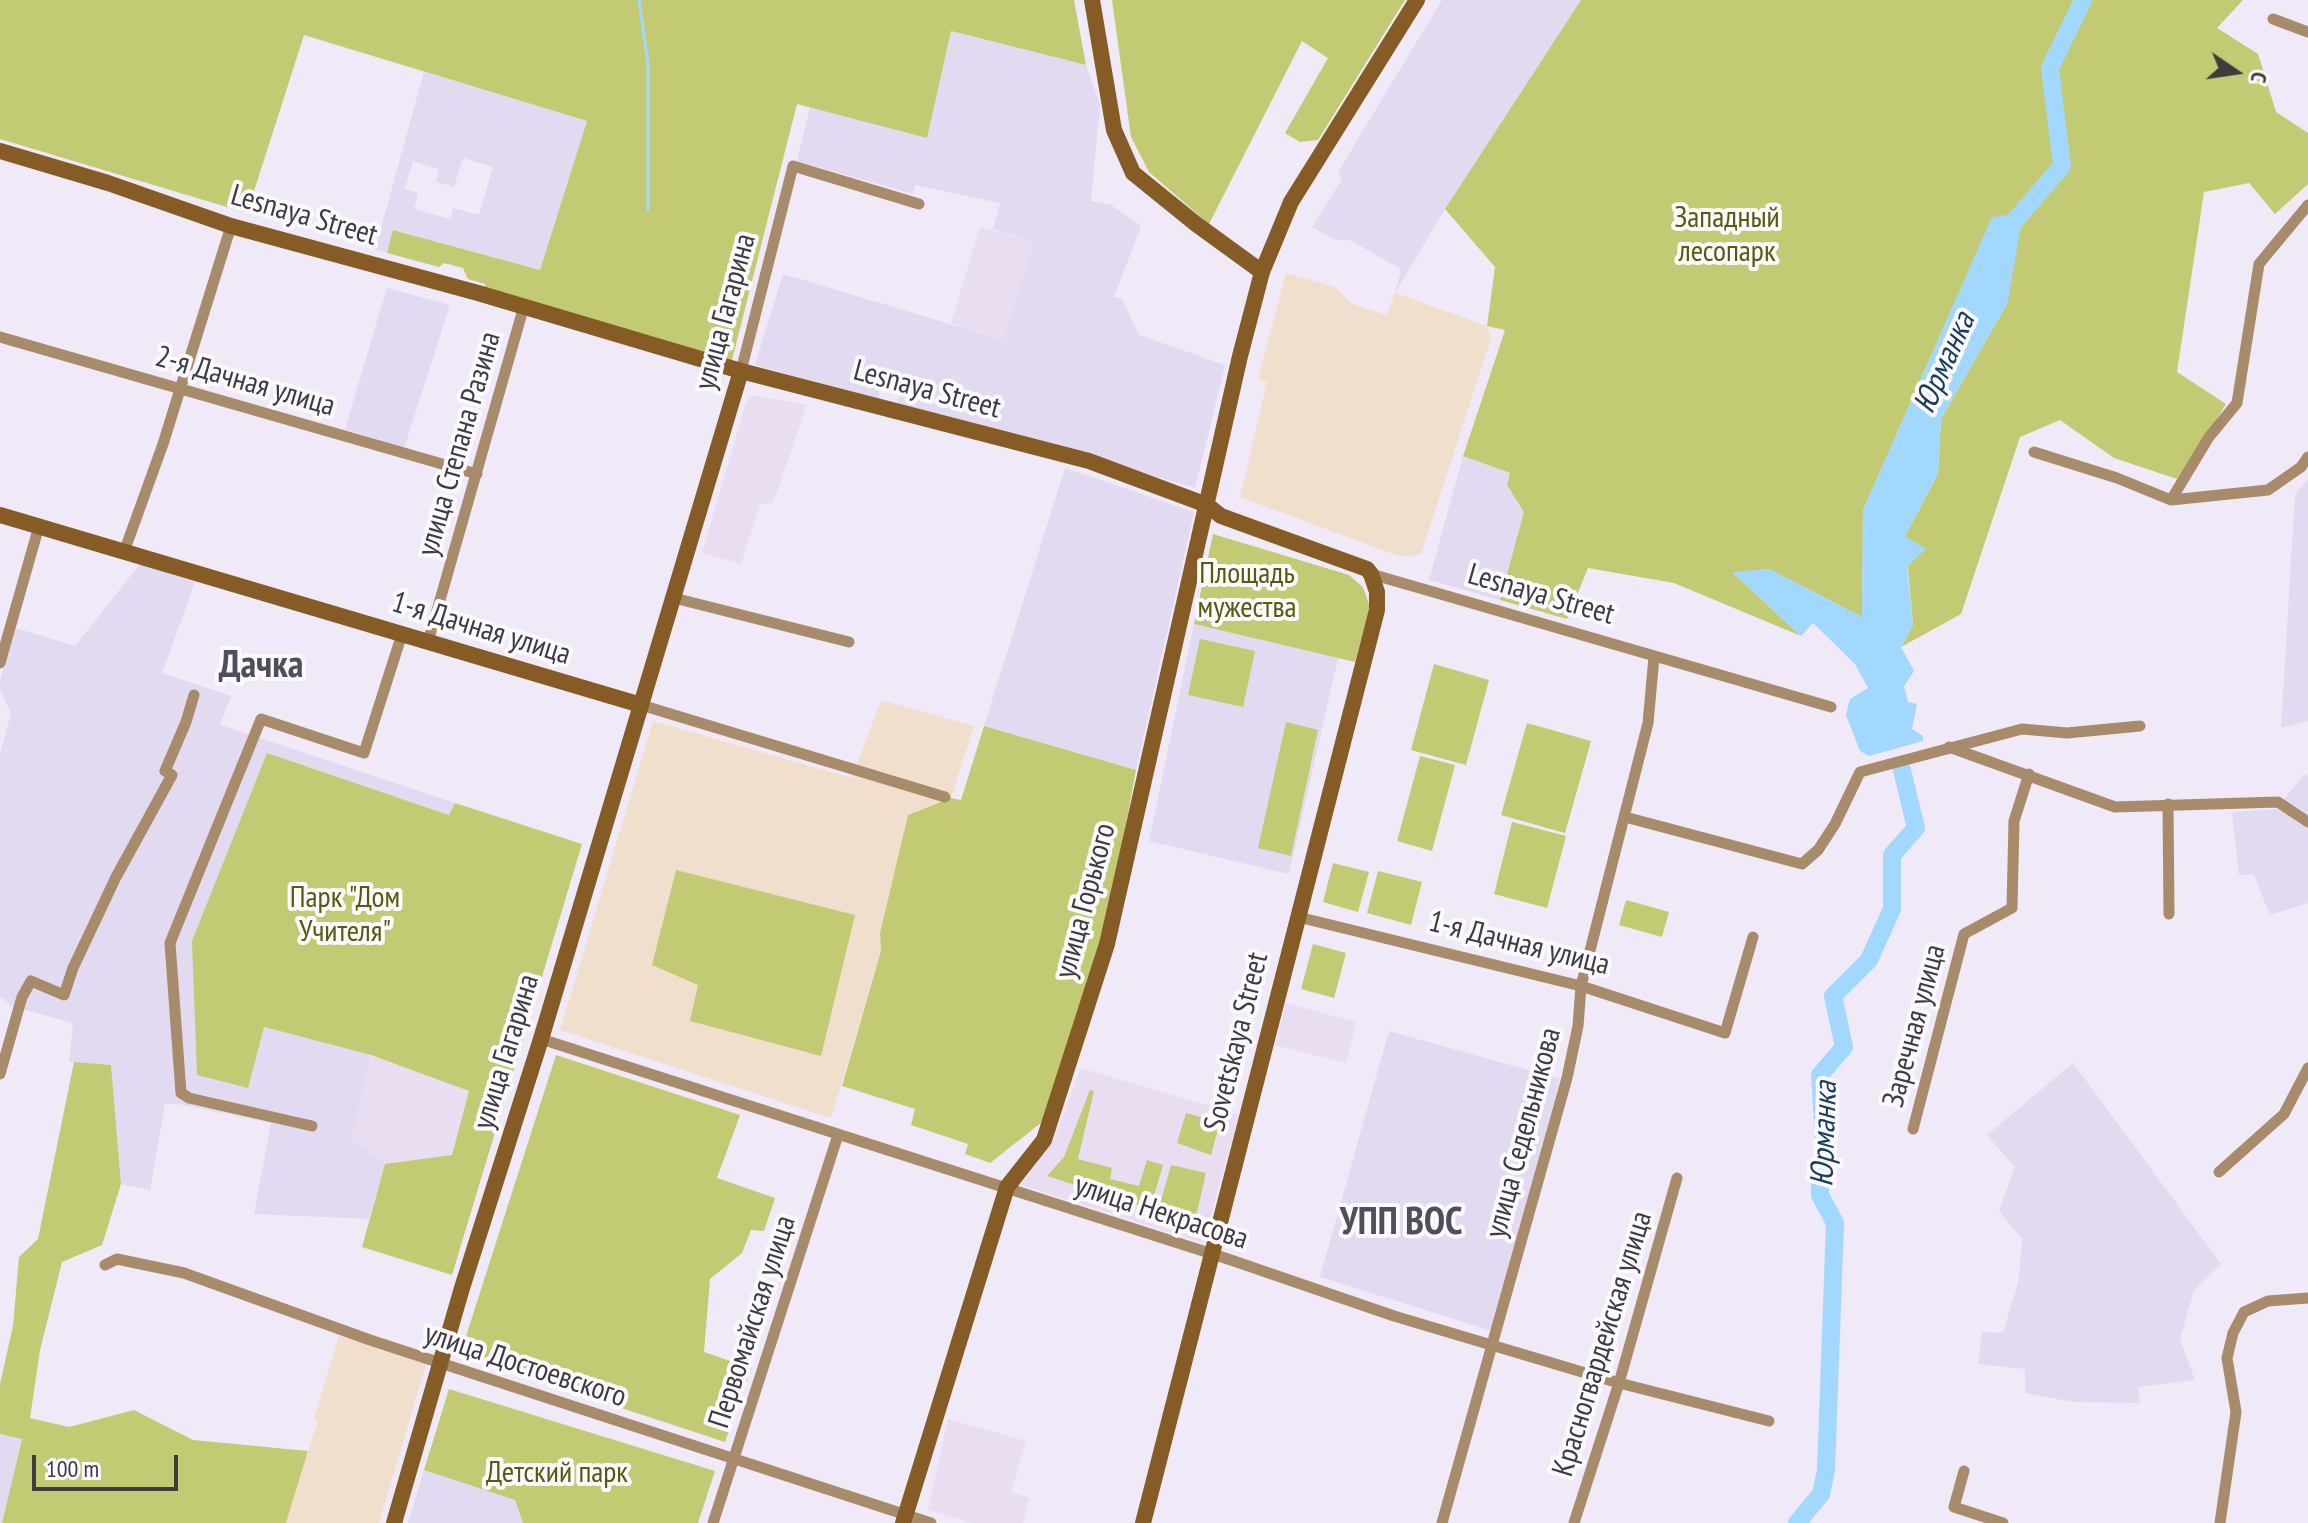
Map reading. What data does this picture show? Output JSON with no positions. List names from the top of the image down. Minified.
{"streets":{"street":["Lesnaya Street","улица Гагарина","2-я Дачная улица","улица Степана Разина","1-я Дачная улица","улица Горького","Заречная улица","Sovetskaya Street","улица Седельникова","улица Некрасова","Первомайская улица","Красногвардейская улица","улица Достоевского"]},"crossings":[["Lesnaya Street","улица Гагарина"],["Lesnaya Street","улица Степана Разина"],["Lesnaya Street","улица Горького"],["Lesnaya Street","Sovetskaya Street"],["Lesnaya Street","улица Седельникова"],["улица Гагарина","1-я Дачная улица"],["улица Гагарина","улица Некрасова"],["улица Гагарина","улица Достоевского"],["2-я Дачная улица","улица Степана Разина"],["улица Степана Разина","1-я Дачная улица"],["1-я Дачная улица","Sovetskaya Street"],["1-я Дачная улица","улица Седельникова"],["улица Горького","улица Некрасова"],["улица Горького","улица Достоевского"],["Sovetskaya Street","улица Некрасова"],["улица Седельникова","улица Некрасова"],["улица Некрасова","Первомайская улица"],["улица Некрасова","Красногвардейская улица"],["Первомайская улица","улица Достоевского"]],"districts":["Дачка","УПП ВОС"],"water":["Юрманка"],"parks":["Западный лесопарк","Площадь мужества","Парк \"Дом Учителя\"","Детский парк"],"scale_bar":"100 m","north":"right"}
